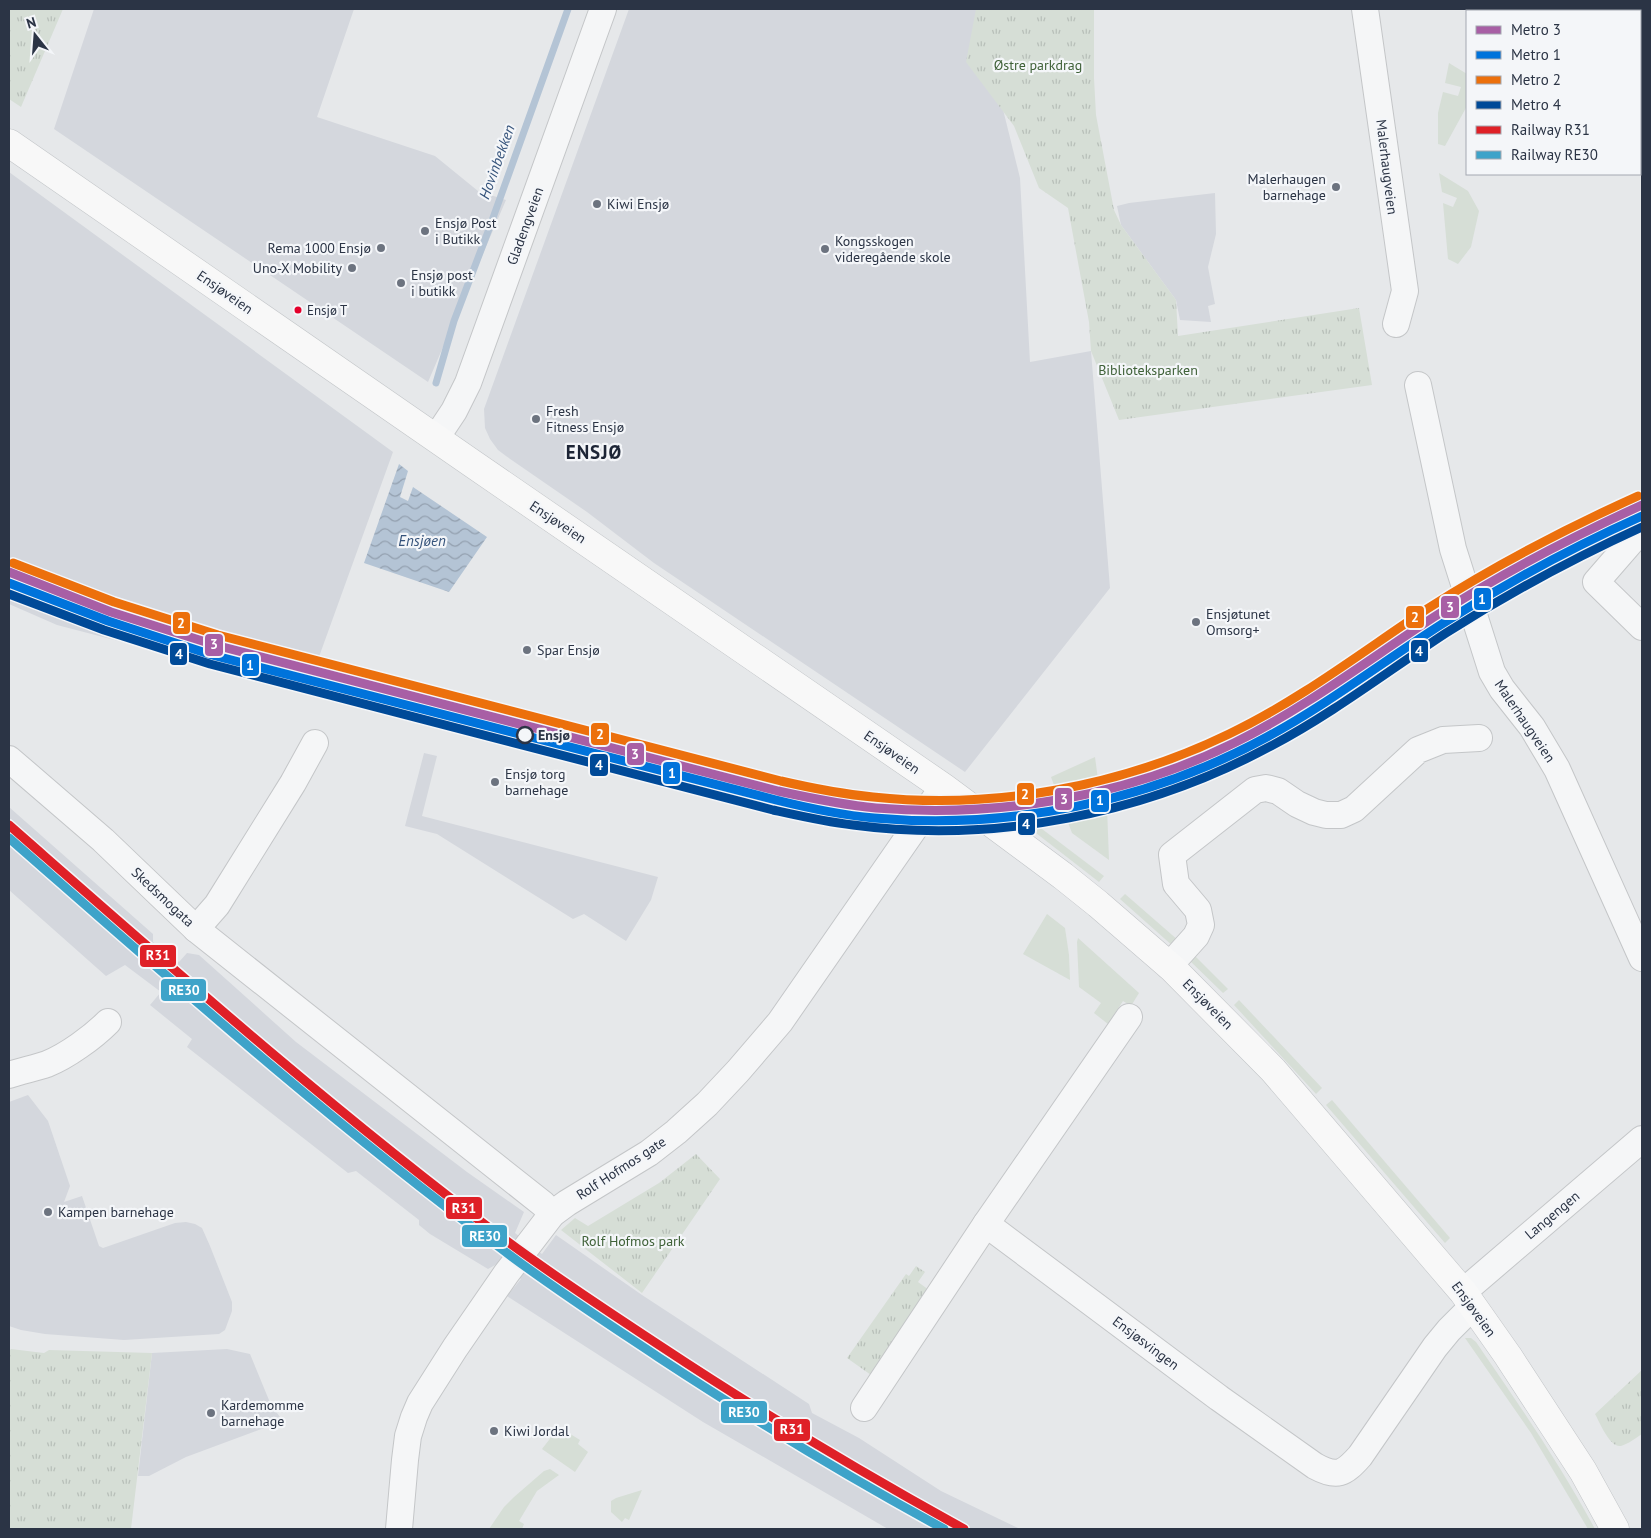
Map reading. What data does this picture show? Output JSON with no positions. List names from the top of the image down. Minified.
{"streets":{"main road":["Ensjøveien"],"street":["Malerhaugveien","Gladengveien","Skedsmogata","Rolf Hofmos gate","Langengen","Ensjøsvingen"]},"crossings":[["Gladengveien","Ensjøveien"],["Ensjøveien","Rolf Hofmos gate"],["Ensjøveien","Langengen"],["Ensjøveien","Ensjøsvingen"],["Langengen","Ensjøsvingen"]],"districts":["ENSJØ"],"water":["Hovinbekken","Ensjøen"],"parks":["Østre parkdrag","Biblioteksparken","Rolf Hofmos park"],"places":["Malerhaugen barnehage","Kiwi Ensjø","Ensjø Post i Butikk","Rema 1000 Ensjø","Kongsskogen videregående skole","Uno-X Mobility","Ensjø post i butikk","Ensjø T","Fresh Fitness Ensjø","Ensjøtunet Omsorg+","Spar Ensjø","Ensjø","Ensjø torg barnehage","Kampen barnehage","Kardemomme barnehage","Kiwi Jordal"],"lines":["metro line 2","metro line 3","metro line 1","metro line 4","rail line R31","rail line RE30"],"legend":["Metro 3","Metro 1","Metro 2","Metro 4","Railway R31","Railway RE30"],"north":"top"}
